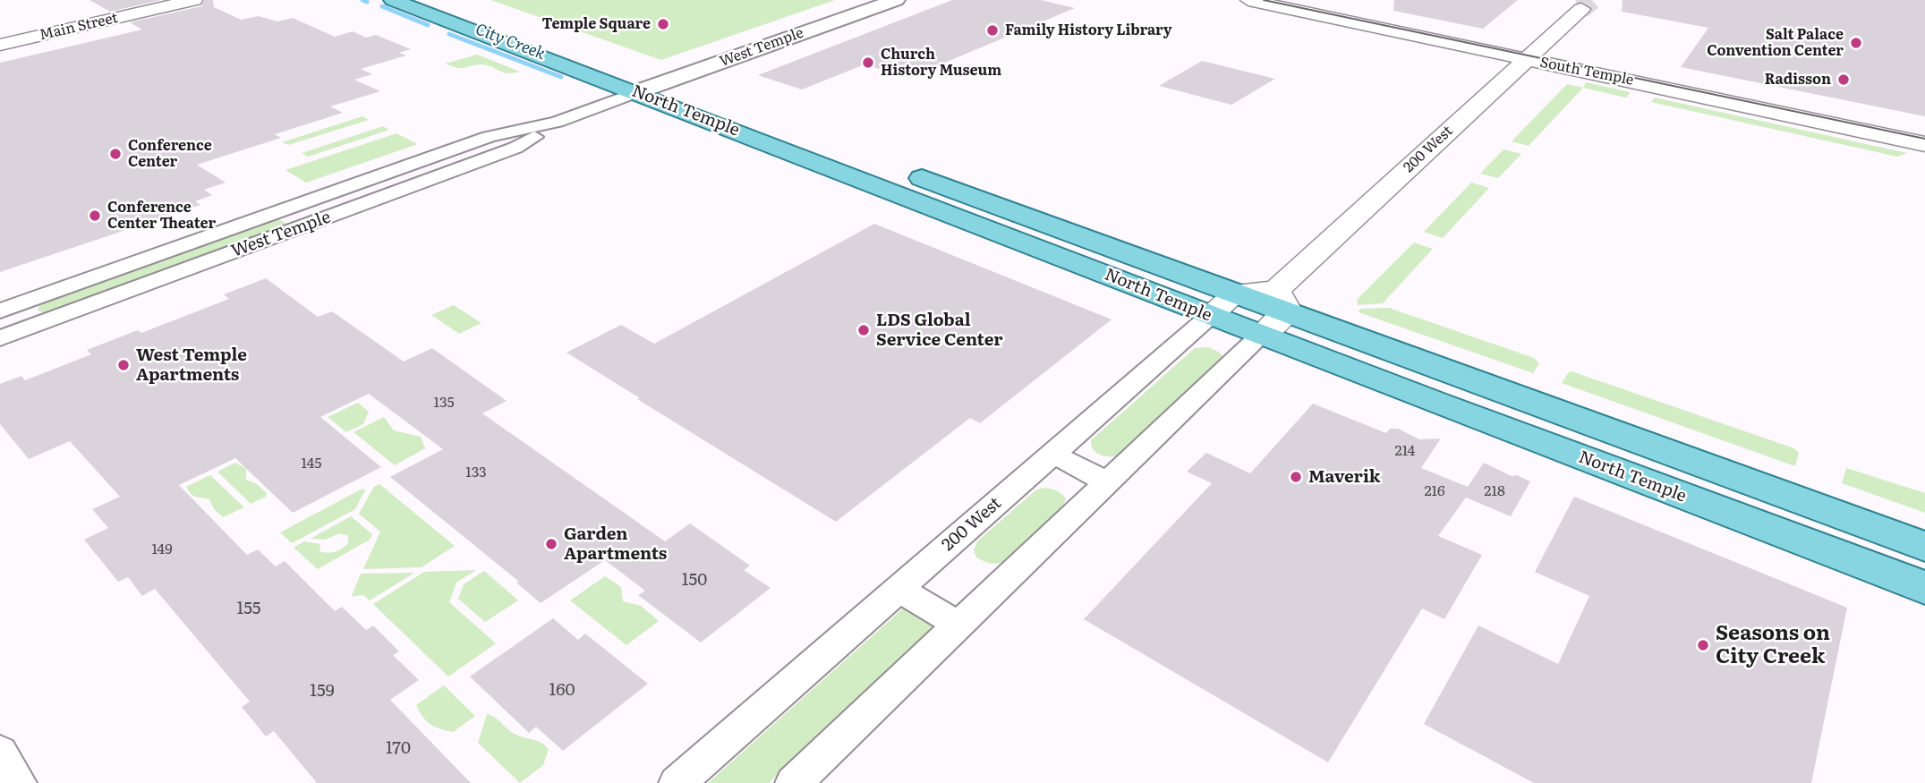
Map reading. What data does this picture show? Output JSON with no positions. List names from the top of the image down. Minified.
{"streets":{"main road":["West Temple","North Temple"],"street":["Main Street","South Temple","200 West"]},"crossings":[["West Temple","North Temple"],["South Temple","200 West"],["North Temple","200 West"]],"water":["City Creek"],"places":["Temple Square","Family History Library","Salt Palace Convention Center","Church History Museum","Radisson","Conference Center","Conference Center Theater","LDS Global Service Center","West Temple Apartments","Maverik","Garden Apartments","Seasons on City Creek"],"house_numbers":["135","214","145","133","216","218","149","150","155","160","159","170"]}
